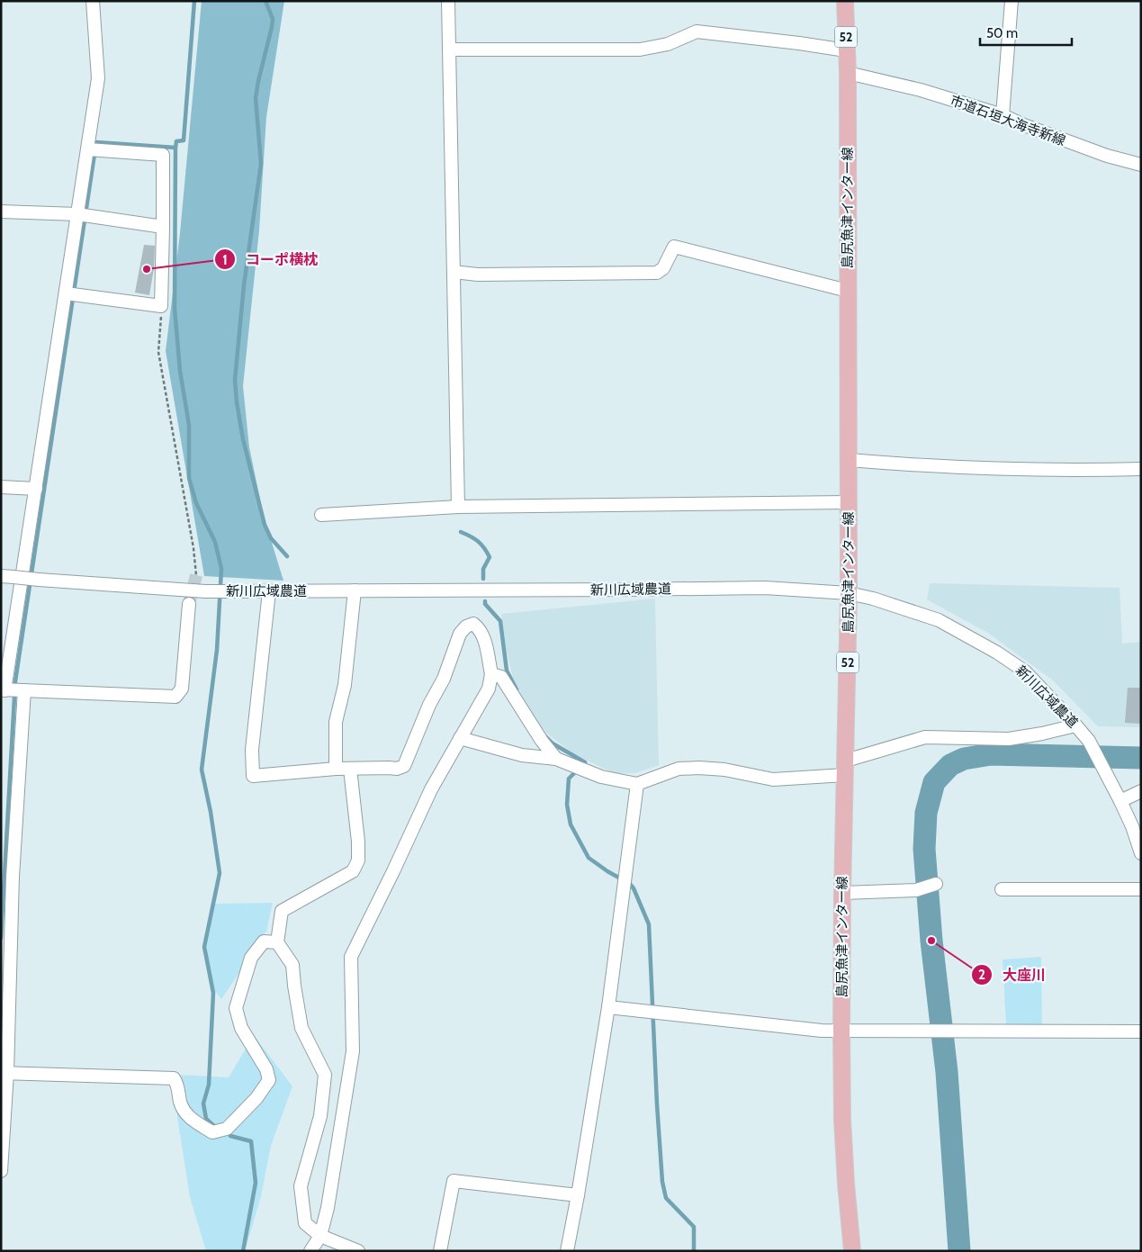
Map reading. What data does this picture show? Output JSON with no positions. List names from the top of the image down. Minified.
{"streets":{"main road":["52","島尻魚津インター線"],"street":["市道石垣大海寺新線","新川広域農道"]},"crossings":[["市道石垣大海寺新線","島尻魚津インター線"],["島尻魚津インター線","新川広域農道"]],"places":["コーポ横枕","大座川"],"scale_bar":"50 m"}
